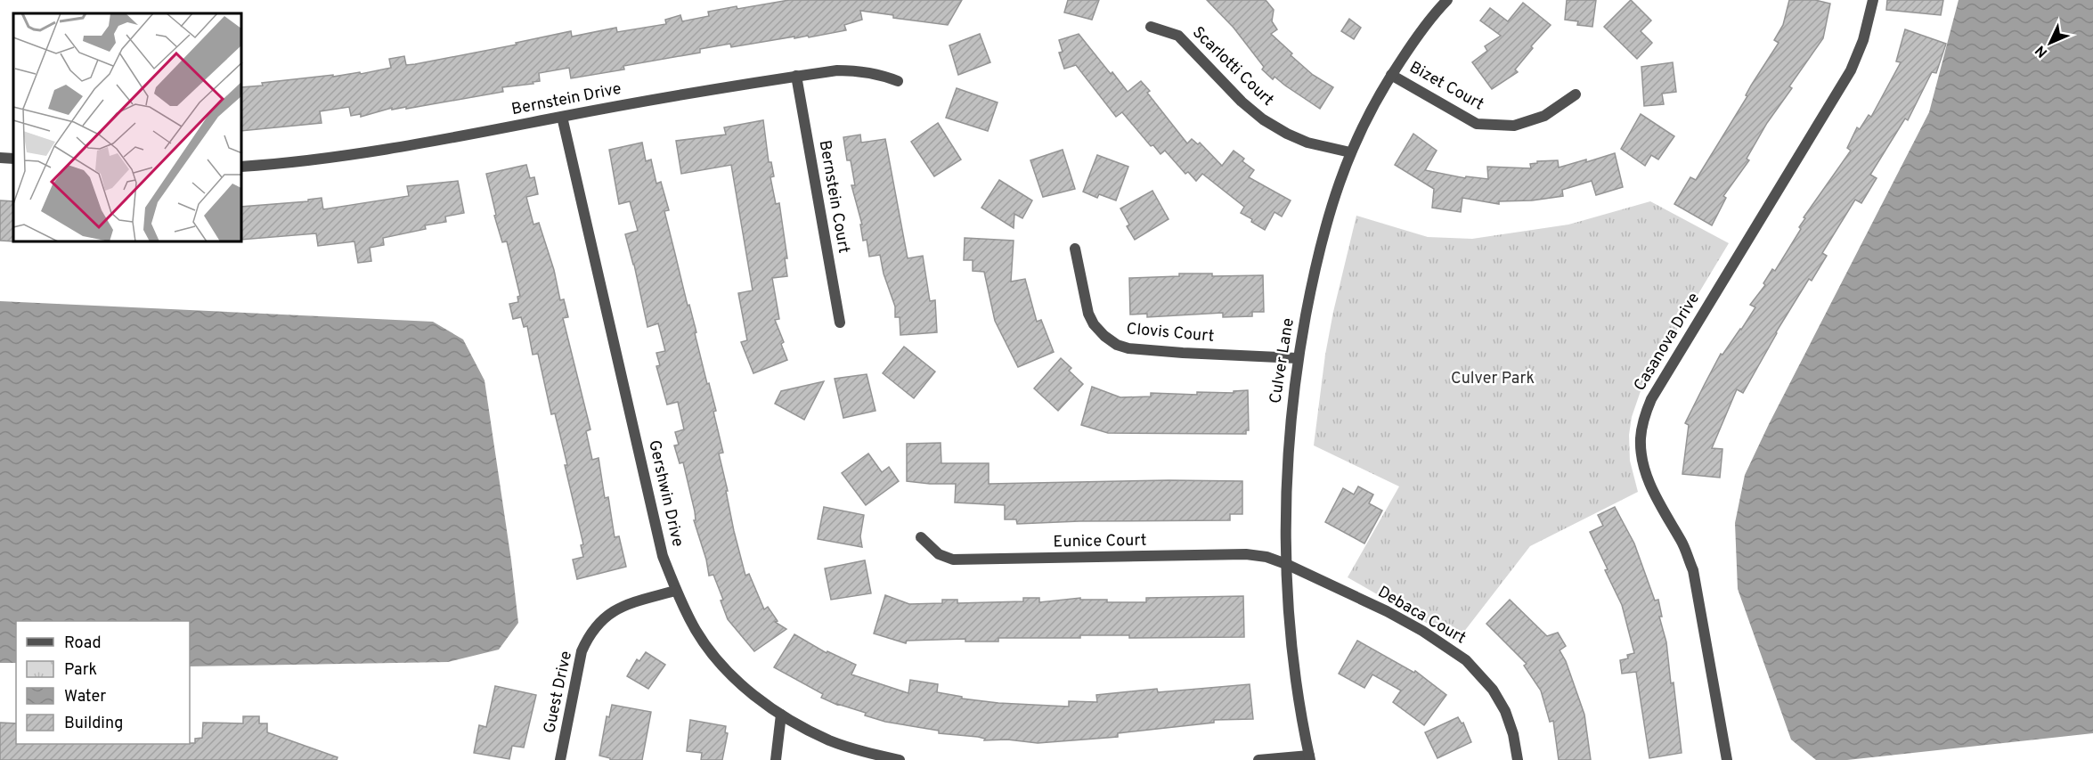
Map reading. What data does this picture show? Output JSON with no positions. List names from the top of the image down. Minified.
{"streets":{"street":["Scarlotti Court","Bizet Court","Bernstein Drive","Bernstein Court","Clovis Court","Casanova Drive","Culver Lane","Gershwin Drive","Eunice Court","Debaca Court","Guest Drive"]},"crossings":[["Scarlotti Court","Culver Lane"],["Bizet Court","Culver Lane"],["Bernstein Drive","Bernstein Court"],["Bernstein Drive","Gershwin Drive"],["Clovis Court","Culver Lane"],["Culver Lane","Eunice Court"],["Culver Lane","Debaca Court"],["Gershwin Drive","Guest Drive"],["Eunice Court","Debaca Court"]],"parks":["Culver Park"],"legend":["Road","Park","Water","Building"],"north":"bottom left"}
